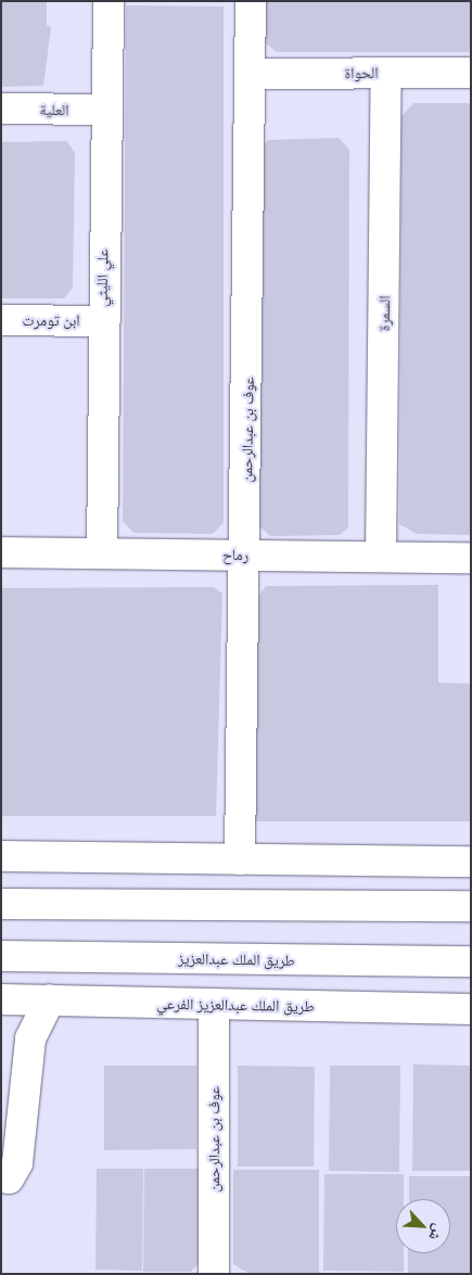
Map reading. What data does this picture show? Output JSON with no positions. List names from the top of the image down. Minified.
{"streets":{"street":["الحواة","العلية","علي الليثي","السمرة","ابن تومرت","عوف بن عبدالرحمن","رماح","طريق الملك عبدالعزيز","طريق الملك عبدالعزيز الفرعي"]},"crossings":[["الحواة","السمرة"],["الحواة","عوف بن عبدالرحمن"],["العلية","علي الليثي"],["علي الليثي","ابن تومرت"],["علي الليثي","رماح"],["السمرة","رماح"],["عوف بن عبدالرحمن","رماح"],["عوف بن عبدالرحمن","طريق الملك عبدالعزيز الفرعي"]],"north":"bottom right"}
